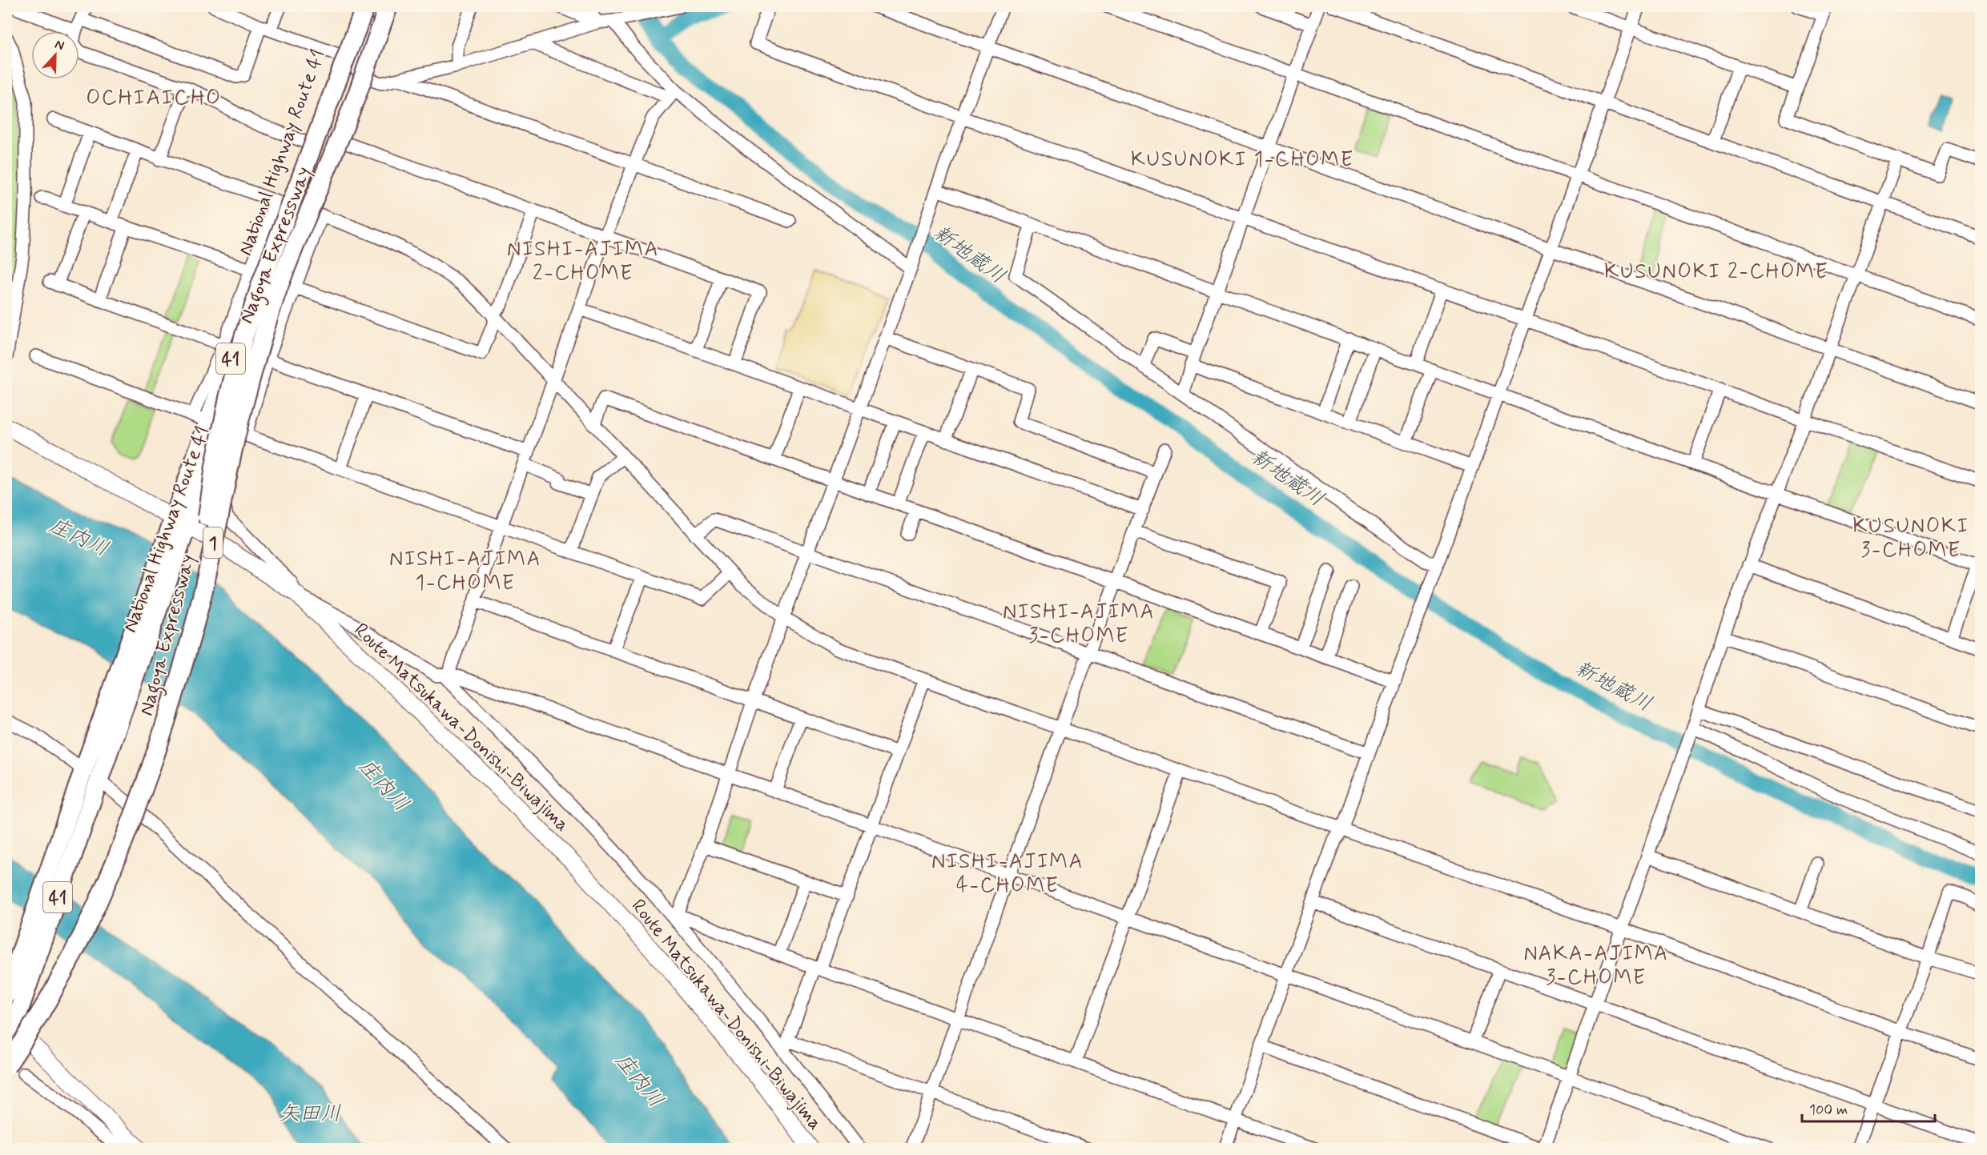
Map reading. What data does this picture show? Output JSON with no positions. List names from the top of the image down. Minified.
{"streets":{"highway":["National Highway Route 41","Nagoya Expressway","41","1"],"main road":["Route Matsukawa-Donishi-Biwajima"]},"crossings":[["National Highway Route 41","Route Matsukawa-Donishi-Biwajima"]],"districts":["OCHIAICHO","KUSUNOKI 1-CHOME","NISHI-AJIMA 2-CHOME","KUSUNOKI 2-CHOME","KUSUNOKI 3-CHOME","NISHI-AJIMA 1-CHOME","NISHI-AJIMA 3-CHOME","NISHI-AJIMA 4-CHOME","NAKA-AJIMA 3-CHOME"],"water":["新地蔵川","庄内川","矢田川"],"scale_bar":"100 m","north":"top"}
